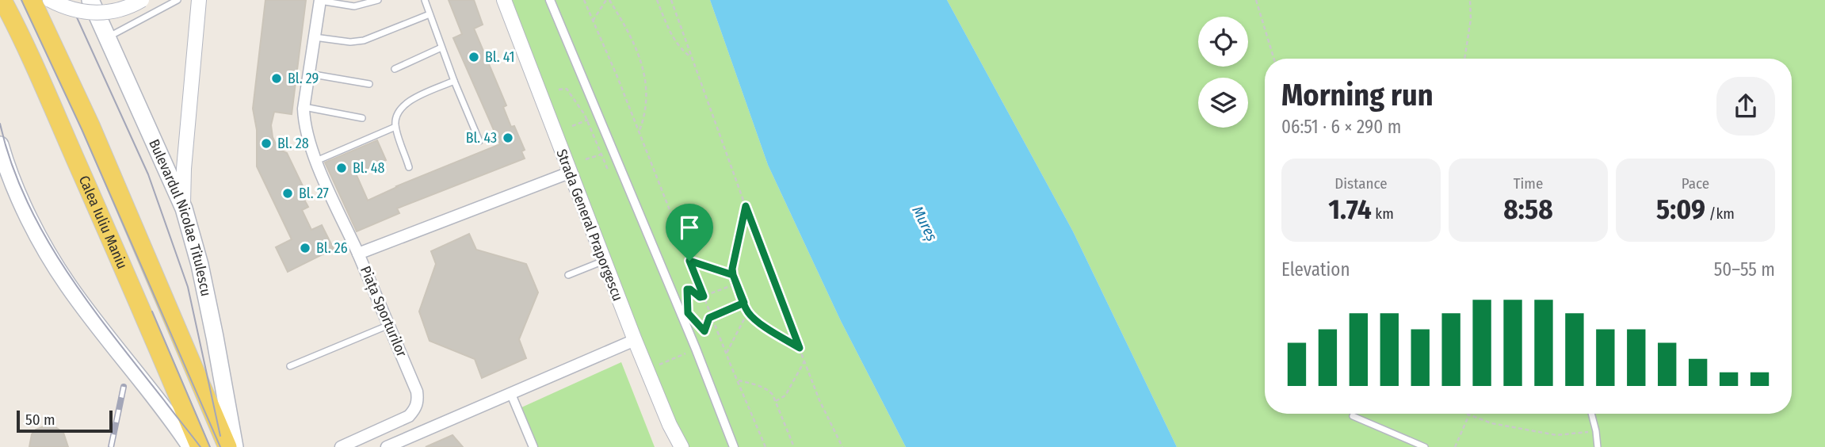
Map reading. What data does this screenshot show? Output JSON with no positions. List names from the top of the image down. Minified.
{"streets":{"main road":["Bulevardul Nicolae Titulescu","Calea Iuliu Maniu"],"street":["Strada General Praporgescu","Piața Sporturilor"]},"crossings":[["Strada General Praporgescu","Piața Sporturilor"]],"water":["Mureș"],"places":["Bl. 41","Bl. 29","Bl. 43","Bl. 28","Bl. 48","Bl. 27","Bl. 26"],"scale_bar":"50 m","page":{"heading":["Morning run","06:51 · 6 × 290 m"],"stats":[["Distance","1.74 km"],["Time","8:58"],["Pace","5:09 /km"]],"chart":["Elevation","50–55 m"],"scale":"50 m"}}
